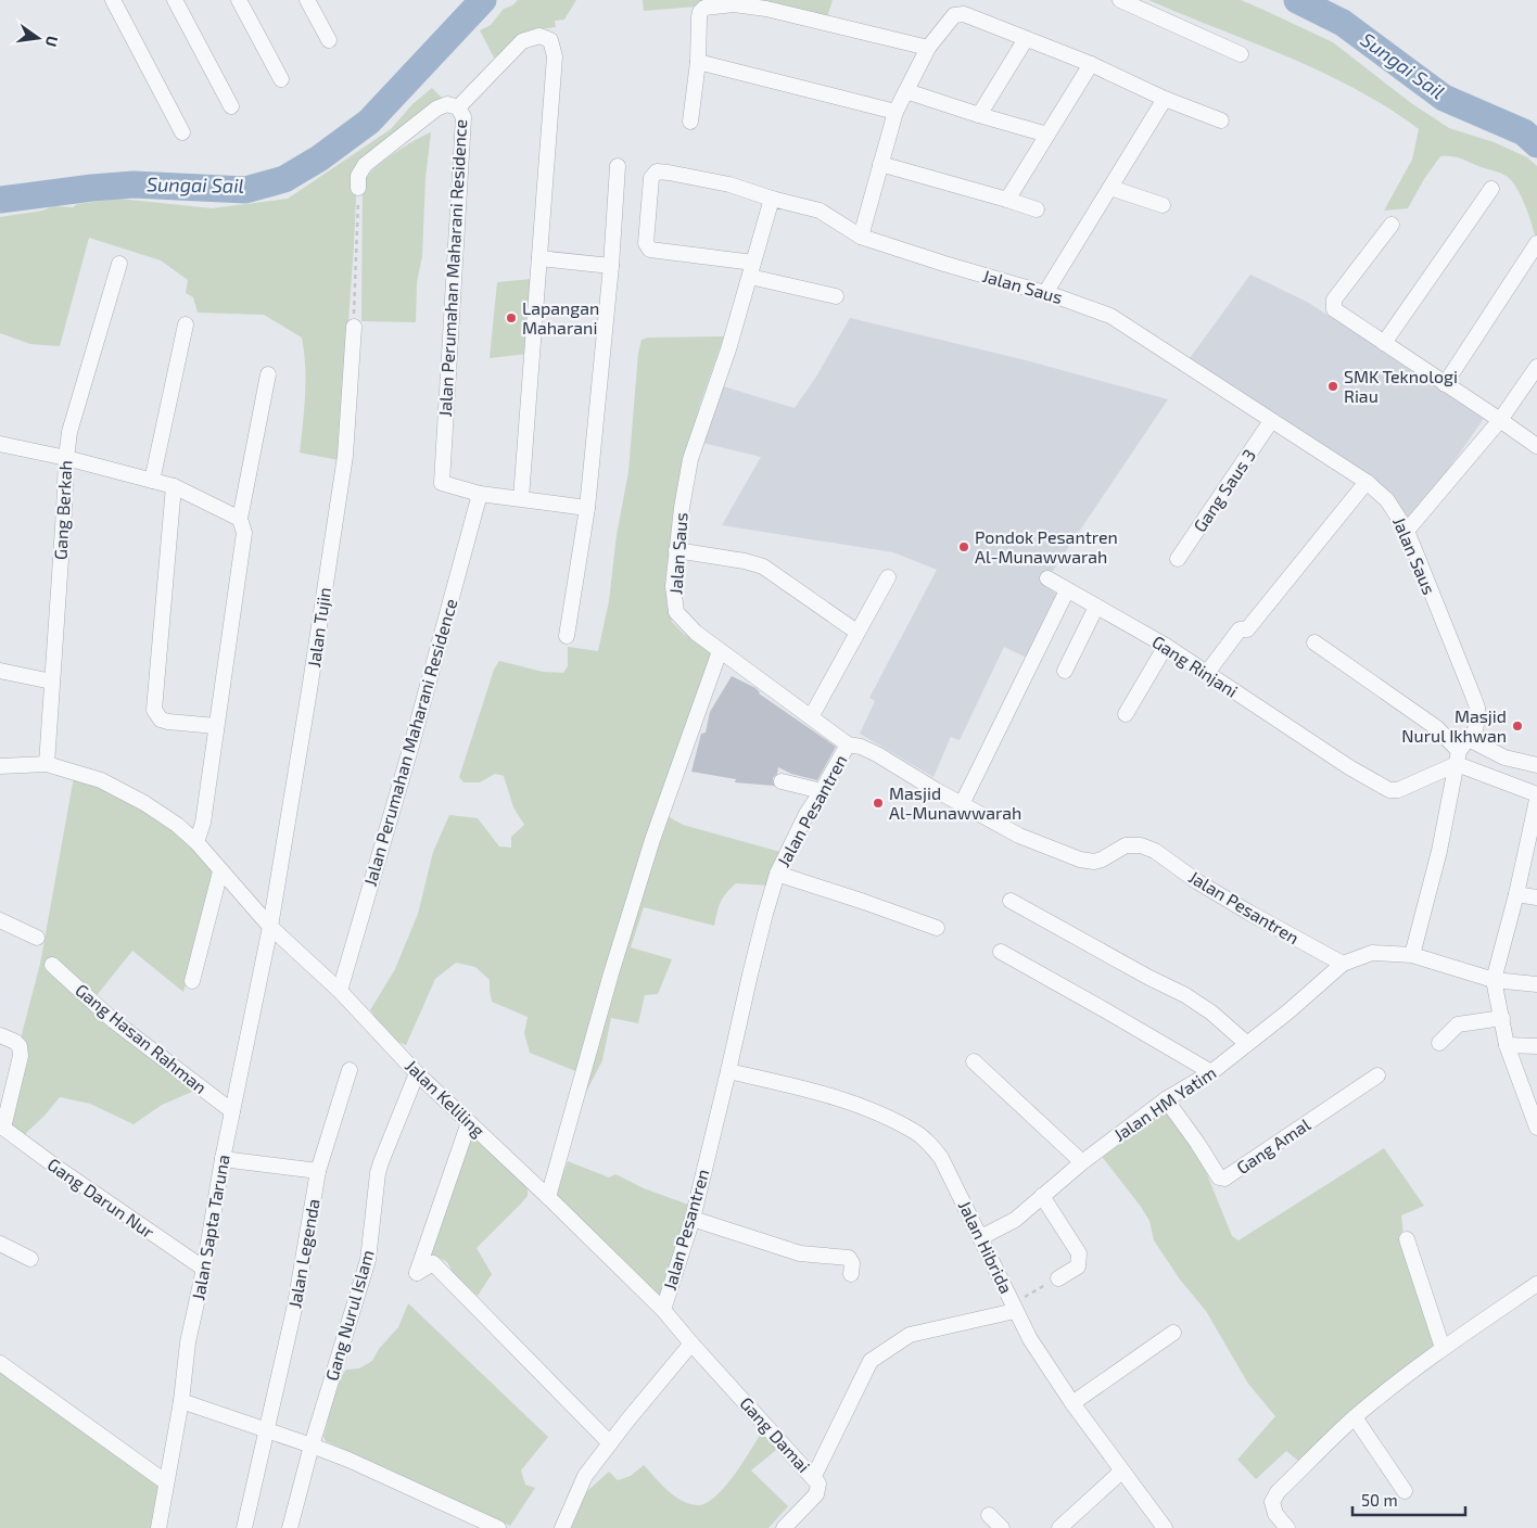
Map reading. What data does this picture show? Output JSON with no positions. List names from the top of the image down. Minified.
{"streets":{"street":["Jalan Perumahan Maharani Residence","Jalan Saus","Gang Saus 3","Gang Berkah","Jalan Tujin","Gang Rinjani","Jalan Pesantren","Gang Hasan Rahman","Jalan Keliling","Jalan HM Yatim","Gang Amal","Gang Darun Nur","Jalan Sapta Taruna","Jalan Hibrida","Jalan Legenda","Gang Nurul Islam","Gang Damai"]},"crossings":[["Jalan Perumahan Maharani Residence","Jalan Keliling"],["Jalan Saus","Gang Saus 3"],["Jalan Saus","Gang Rinjani"],["Jalan Saus","Jalan Pesantren"],["Gang Berkah","Jalan Keliling"],["Jalan Tujin","Jalan Keliling"],["Jalan Tujin","Jalan Sapta Taruna"],["Jalan Pesantren","Jalan Keliling"],["Jalan Pesantren","Jalan HM Yatim"],["Jalan Pesantren","Jalan Hibrida"],["Gang Hasan Rahman","Jalan Sapta Taruna"],["Jalan Keliling","Jalan Sapta Taruna"],["Jalan Keliling","Gang Nurul Islam"],["Jalan Keliling","Gang Damai"],["Jalan HM Yatim","Gang Amal"],["Jalan HM Yatim","Jalan Hibrida"],["Gang Darun Nur","Jalan Sapta Taruna"]],"water":["Sungai Sail"],"places":["Lapangan Maharani","SMK Teknologi Riau","Pondok Pesantren Al-Munawwarah","Masjid Nurul Ikhwan","Masjid Al-Munawwarah"],"scale_bar":"50 m","north":"right"}
